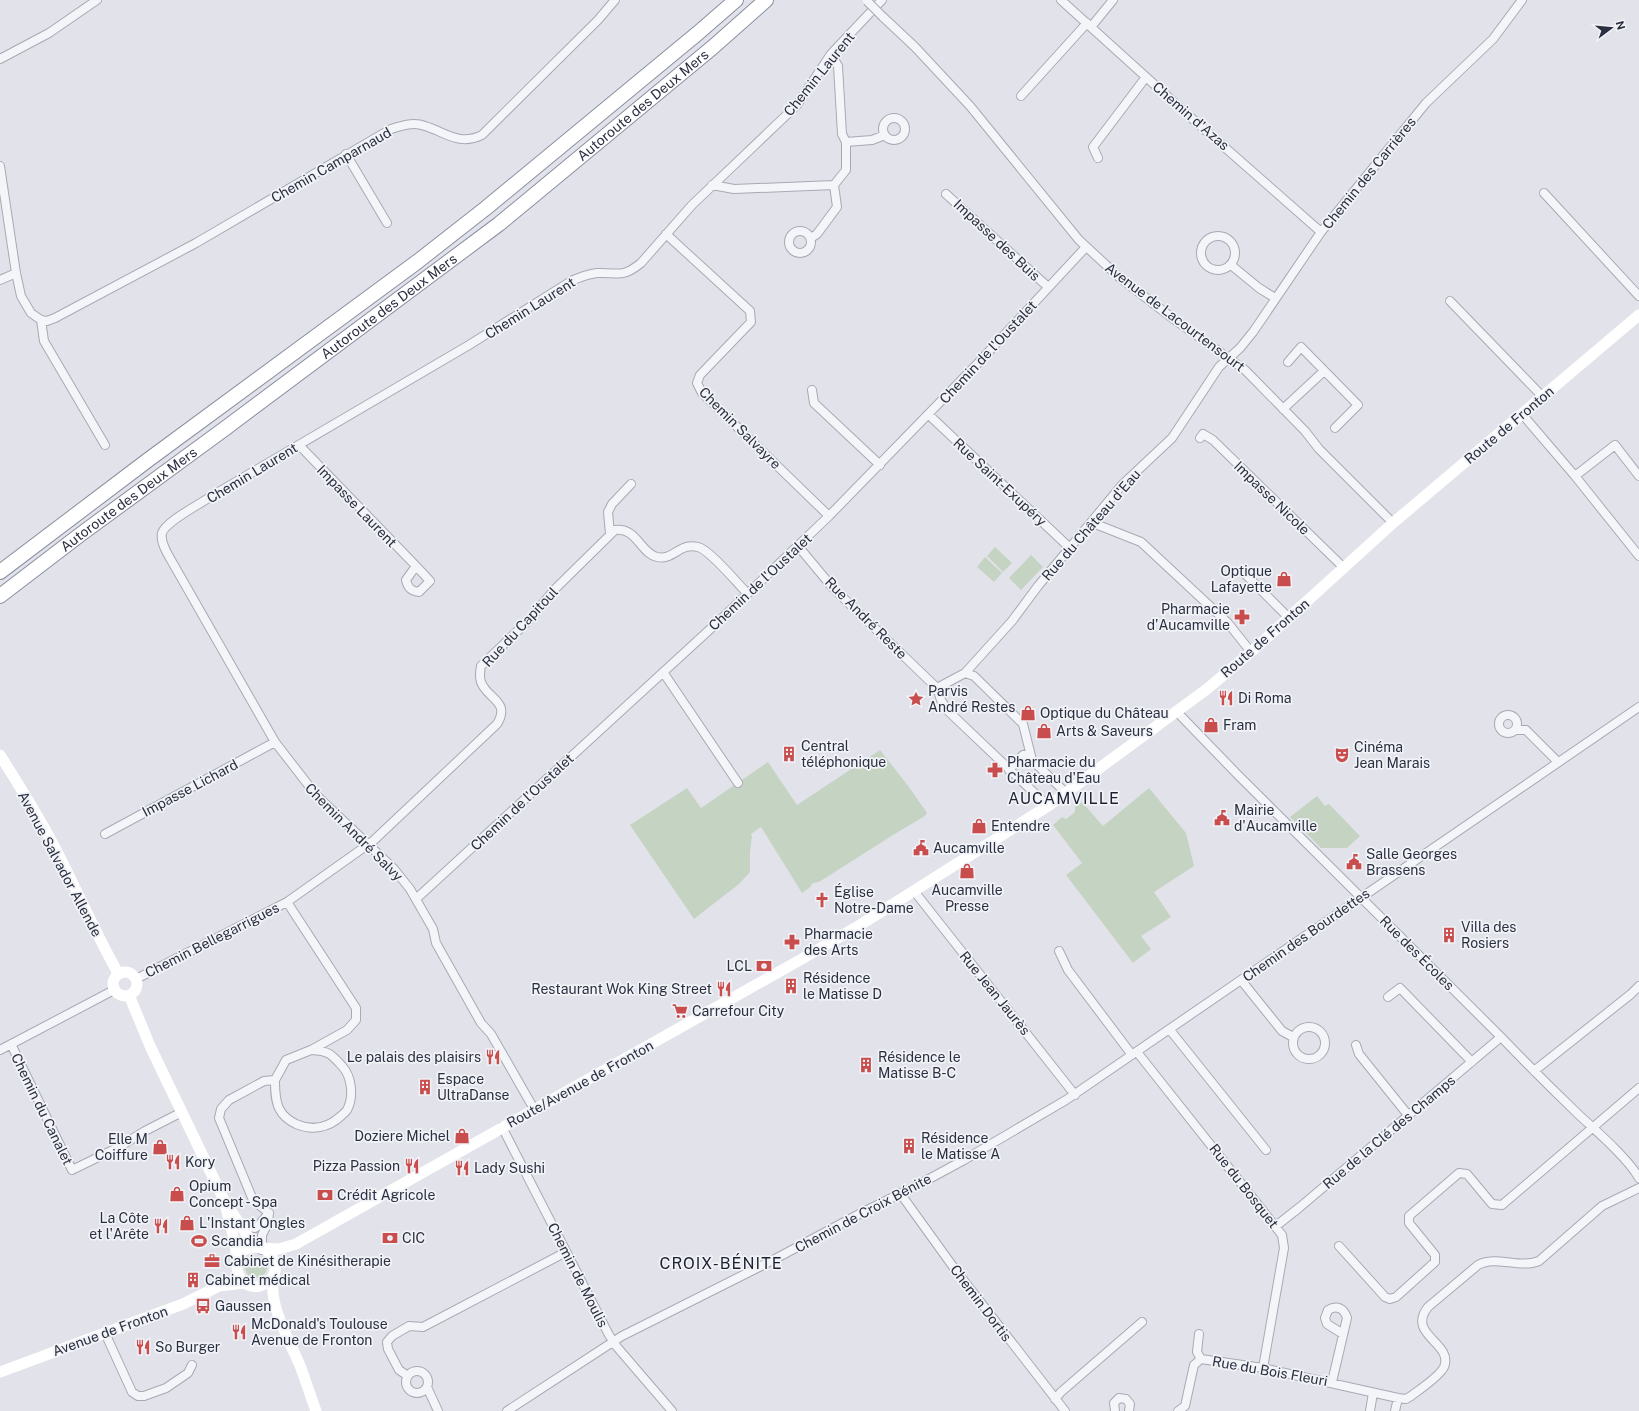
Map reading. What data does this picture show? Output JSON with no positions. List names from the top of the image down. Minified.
{"streets":{"highway":["Autoroute des Deux Mers"],"main road":["Route de Fronton","Avenue Salvador Allende","Route/Avenue de Fronton","Avenue de Fronton"],"street":["Chemin Laurent","Chemin d'Azas","Chemin Camparnaud","Chemin des Carrières","Impasse des Buis","Avenue de Lacourtensourt","Chemin de l'Oustalet","Chemin Salvayre","Rue Saint-Exupéry","Impasse Nicole","Impasse Laurent","Rue du Château d'Eau","Rue André Reste","Rue du Capitoul","Impasse Lichard","Chemin André Salvy","Chemin des Bourdettes","Chemin Bellegarrigues","Rue des Écoles","Rue Jean Jaurès","Chemin du Canalet","Rue de la Clé des Champs","Rue du Bosquet","Chemin de Croix Bénite","Chemin de Moulis","Chemin Dortis","Rue du Bois Fleuri"]},"crossings":[["Chemin Laurent","Chemin Salvayre"],["Chemin Laurent","Impasse Laurent"],["Chemin Laurent","Chemin André Salvy"],["Chemin d'Azas","Chemin des Carrières"],["Chemin des Carrières","Avenue de Lacourtensourt"],["Chemin des Carrières","Rue du Château d'Eau"],["Impasse des Buis","Chemin de l'Oustalet"],["Avenue de Lacourtensourt","Chemin de l'Oustalet"],["Avenue de Lacourtensourt","Route de Fronton"],["Avenue de Lacourtensourt","Rue du Château d'Eau"],["Chemin de l'Oustalet","Chemin Salvayre"],["Chemin de l'Oustalet","Rue Saint-Exupéry"],["Chemin de l'Oustalet","Rue André Reste"],["Chemin de l'Oustalet","Chemin André Salvy"],["Route de Fronton","Impasse Nicole"],["Route de Fronton","Rue des Écoles"],["Route de Fronton","Rue Jean Jaurès"],["Route de Fronton","Route/Avenue de Fronton"],["Rue Saint-Exupéry","Rue du Château d'Eau"],["Rue du Château d'Eau","Rue André Reste"],["Rue du Capitoul","Chemin André Salvy"],["Rue du Capitoul","Chemin Bellegarrigues"],["Impasse Lichard","Chemin André Salvy"],["Chemin André Salvy","Route/Avenue de Fronton"],["Avenue Salvador Allende","Chemin Bellegarrigues"],["Chemin des Bourdettes","Rue des Écoles"],["Chemin des Bourdettes","Rue Jean Jaurès"],["Chemin des Bourdettes","Rue du Bosquet"],["Chemin des Bourdettes","Chemin de Croix Bénite"],["Rue des Écoles","Rue de la Clé des Champs"],["Route/Avenue de Fronton","Chemin de Moulis"],["Rue de la Clé des Champs","Rue du Bosquet"],["Rue du Bosquet","Rue du Bois Fleuri"],["Chemin de Croix Bénite","Chemin de Moulis"],["Chemin de Croix Bénite","Chemin Dortis"]],"districts":["AUCAMVILLE","CROIX-BÉNITE"],"places":{"shop":["Optique Lafayette","Optique du Château","Fram","Arts & Saveurs","Entendre","Aucamville Presse","Doziere Michel","Elle M Coiffure","Opium Concept - Spa","L'Instant Ongles"],"pharmacy":["Pharmacie d'Aucamville","Pharmacie du Château d'Eau","Pharmacie des Arts"],"restaurant":["Di Roma","Restaurant Wok King Street","Le palais des plaisirs","Kory","Pizza Passion","Lady Sushi","La Côte et l'Arête","McDonald's Toulouse Avenue de Fronton","So Burger"],"place":["Parvis André Restes"],"building":["Central téléphonique","Villa des Rosiers","Résidence le Matisse D","Résidence le Matisse B-C","Espace UltraDanse","Résidence le Matisse A","Cabinet médical"],"theatre":["Cinéma Jean Marais"],"public building":["Mairie d'Aucamville","Aucamville","Salle Georges Brassens"],"church":["Église Notre-Dame"],"bank":["LCL","Crédit Agricole","CIC"],"supermarket":["Carrefour City"],"sports":["Scandia"],"office":["Cabinet de Kinésitherapie"],"bus stop":["Gaussen"]},"north":"right"}
